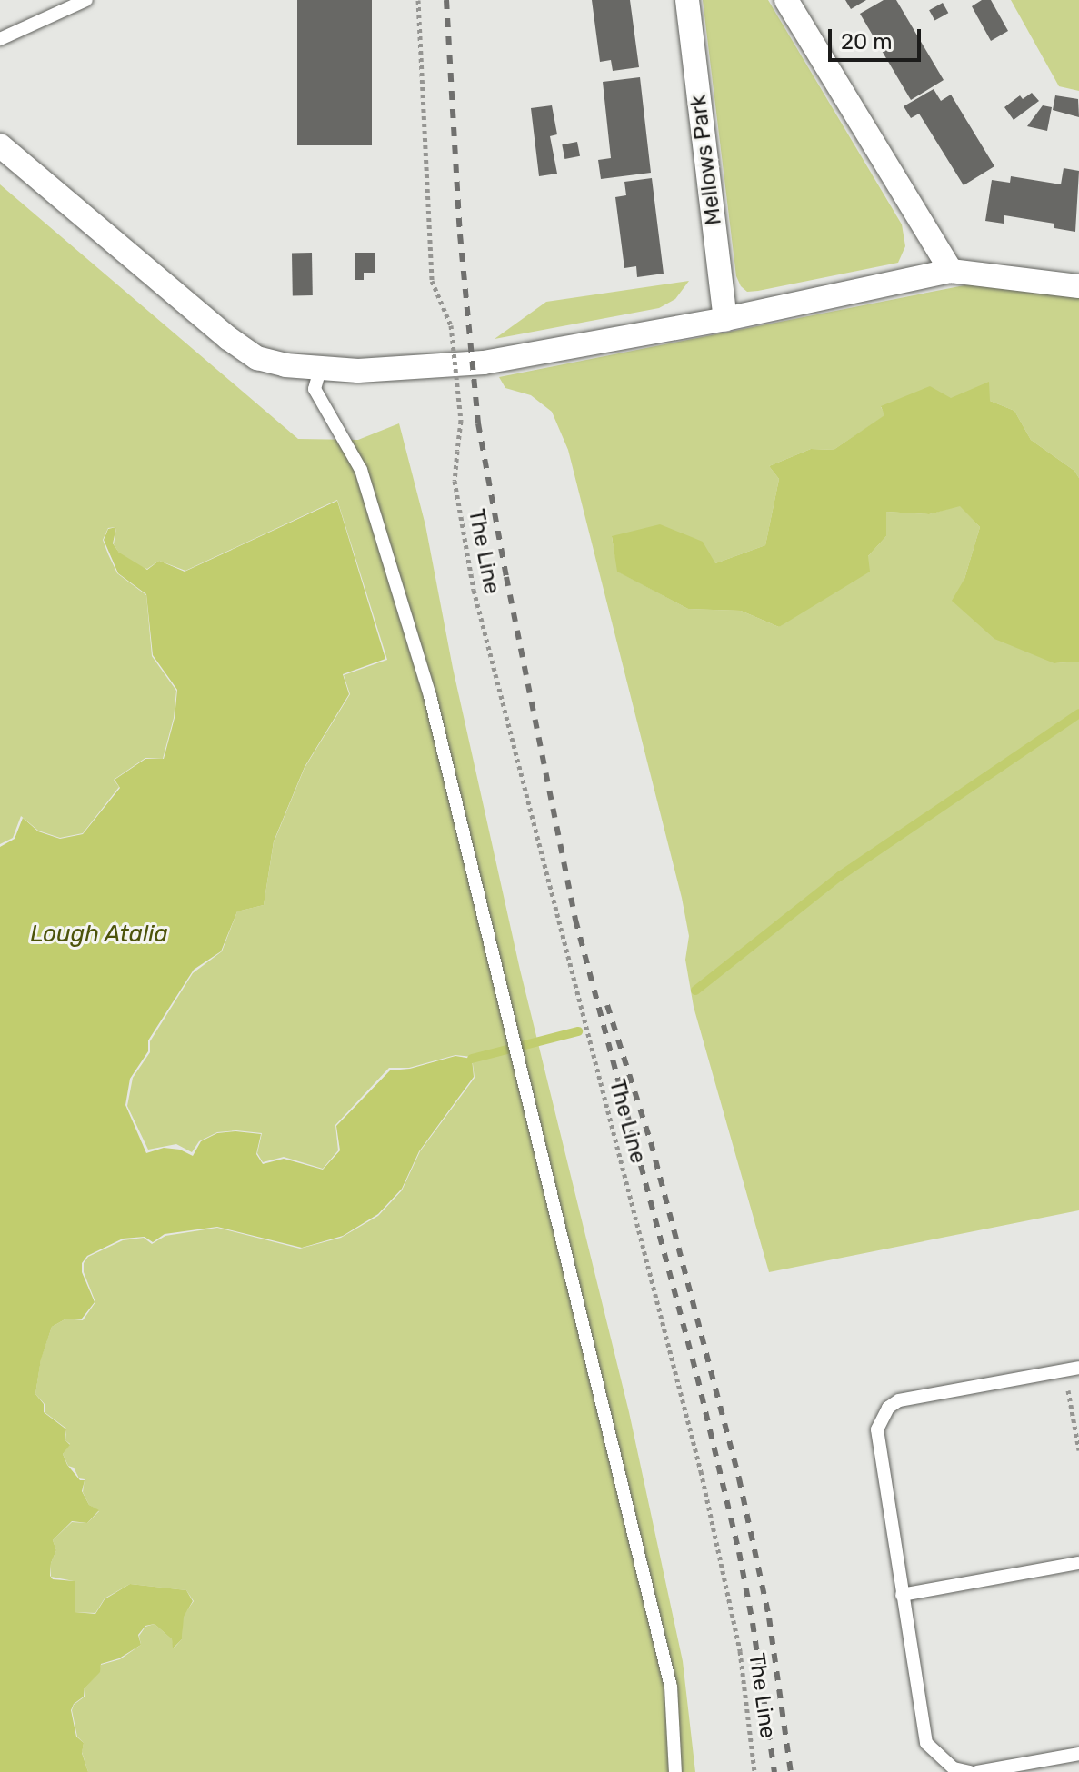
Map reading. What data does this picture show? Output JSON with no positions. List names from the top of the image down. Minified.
{"streets":{"street":["Mellows Park"],"path":["The Line"]},"water":["Lough Atalia"],"scale_bar":"20 m"}
